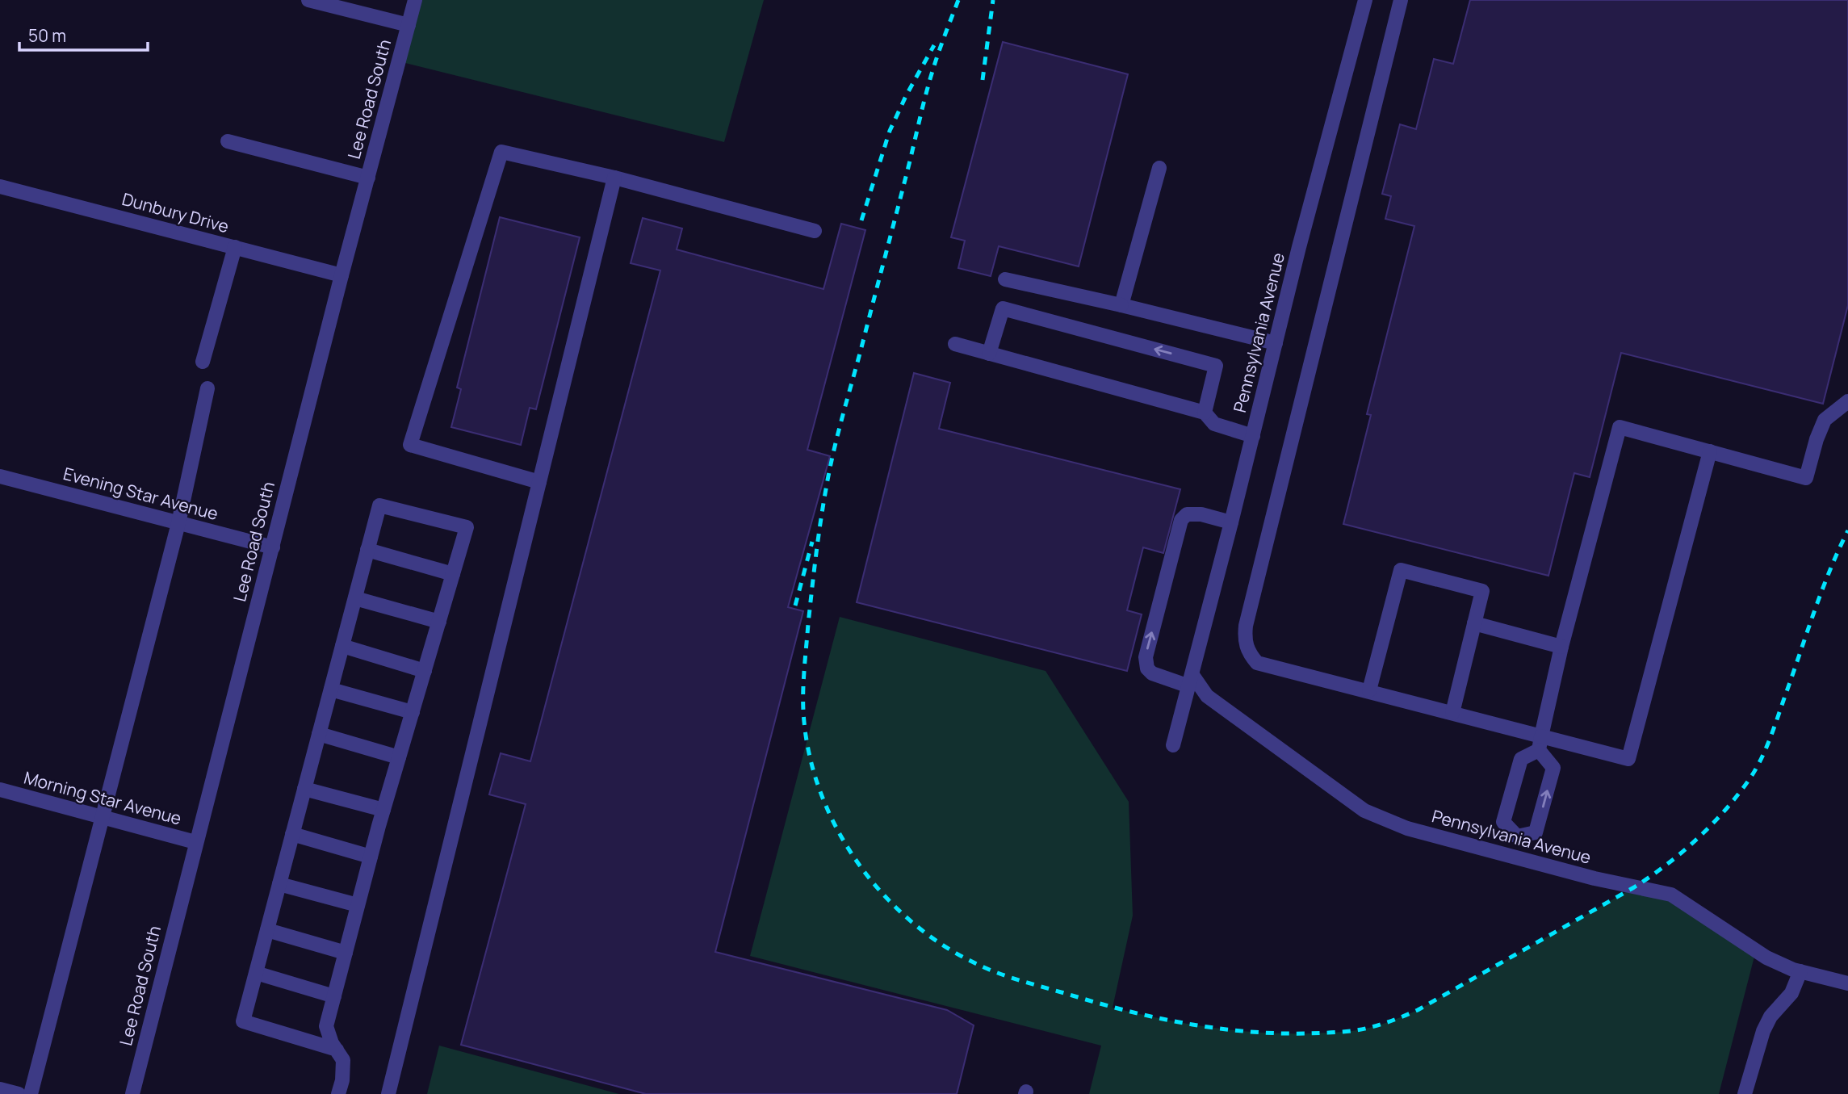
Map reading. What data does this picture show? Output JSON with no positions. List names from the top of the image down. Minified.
{"streets":{"street":["Lee Road South","Dunbury Drive","Pennsylvania Avenue","Evening Star Avenue","Morning Star Avenue"]},"crossings":[["Lee Road South","Dunbury Drive"],["Lee Road South","Evening Star Avenue"],["Lee Road South","Morning Star Avenue"]],"scale_bar":"50 m"}
